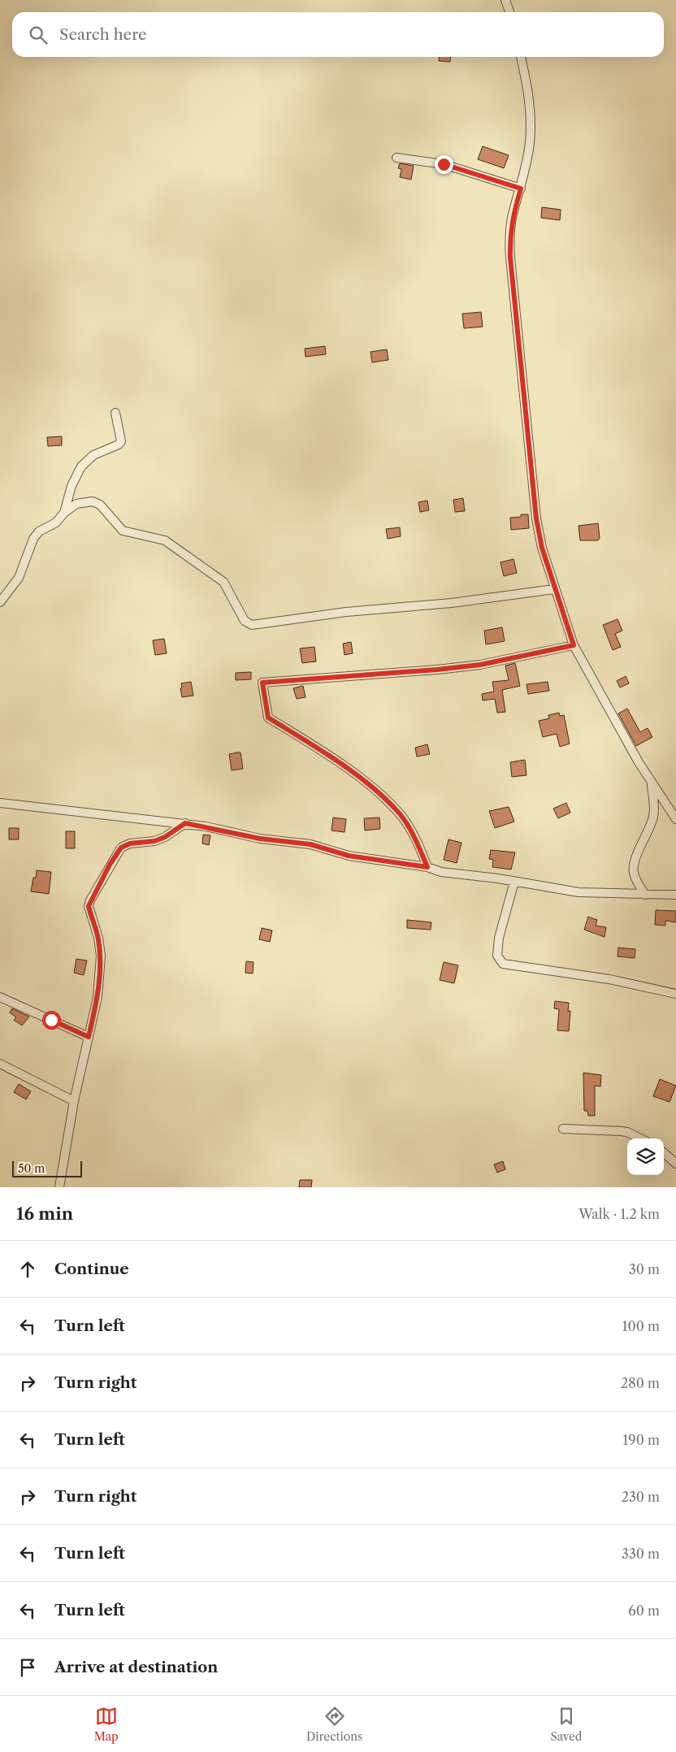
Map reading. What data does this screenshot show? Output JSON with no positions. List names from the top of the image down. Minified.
{"scale_bar":"50 m","page":{"search":"Search here","scale":"50 m","heading":["16 min","Walk · 1.2 km"],"list":[["Continue","30 m"],["Turn left","100 m"],["Turn right","280 m"],["Turn left","190 m"],["Turn right","230 m"],["Turn left","330 m"],["Turn left","60 m"],"Arrive at destination"],"nav":["Map","Directions","Saved"]}}
